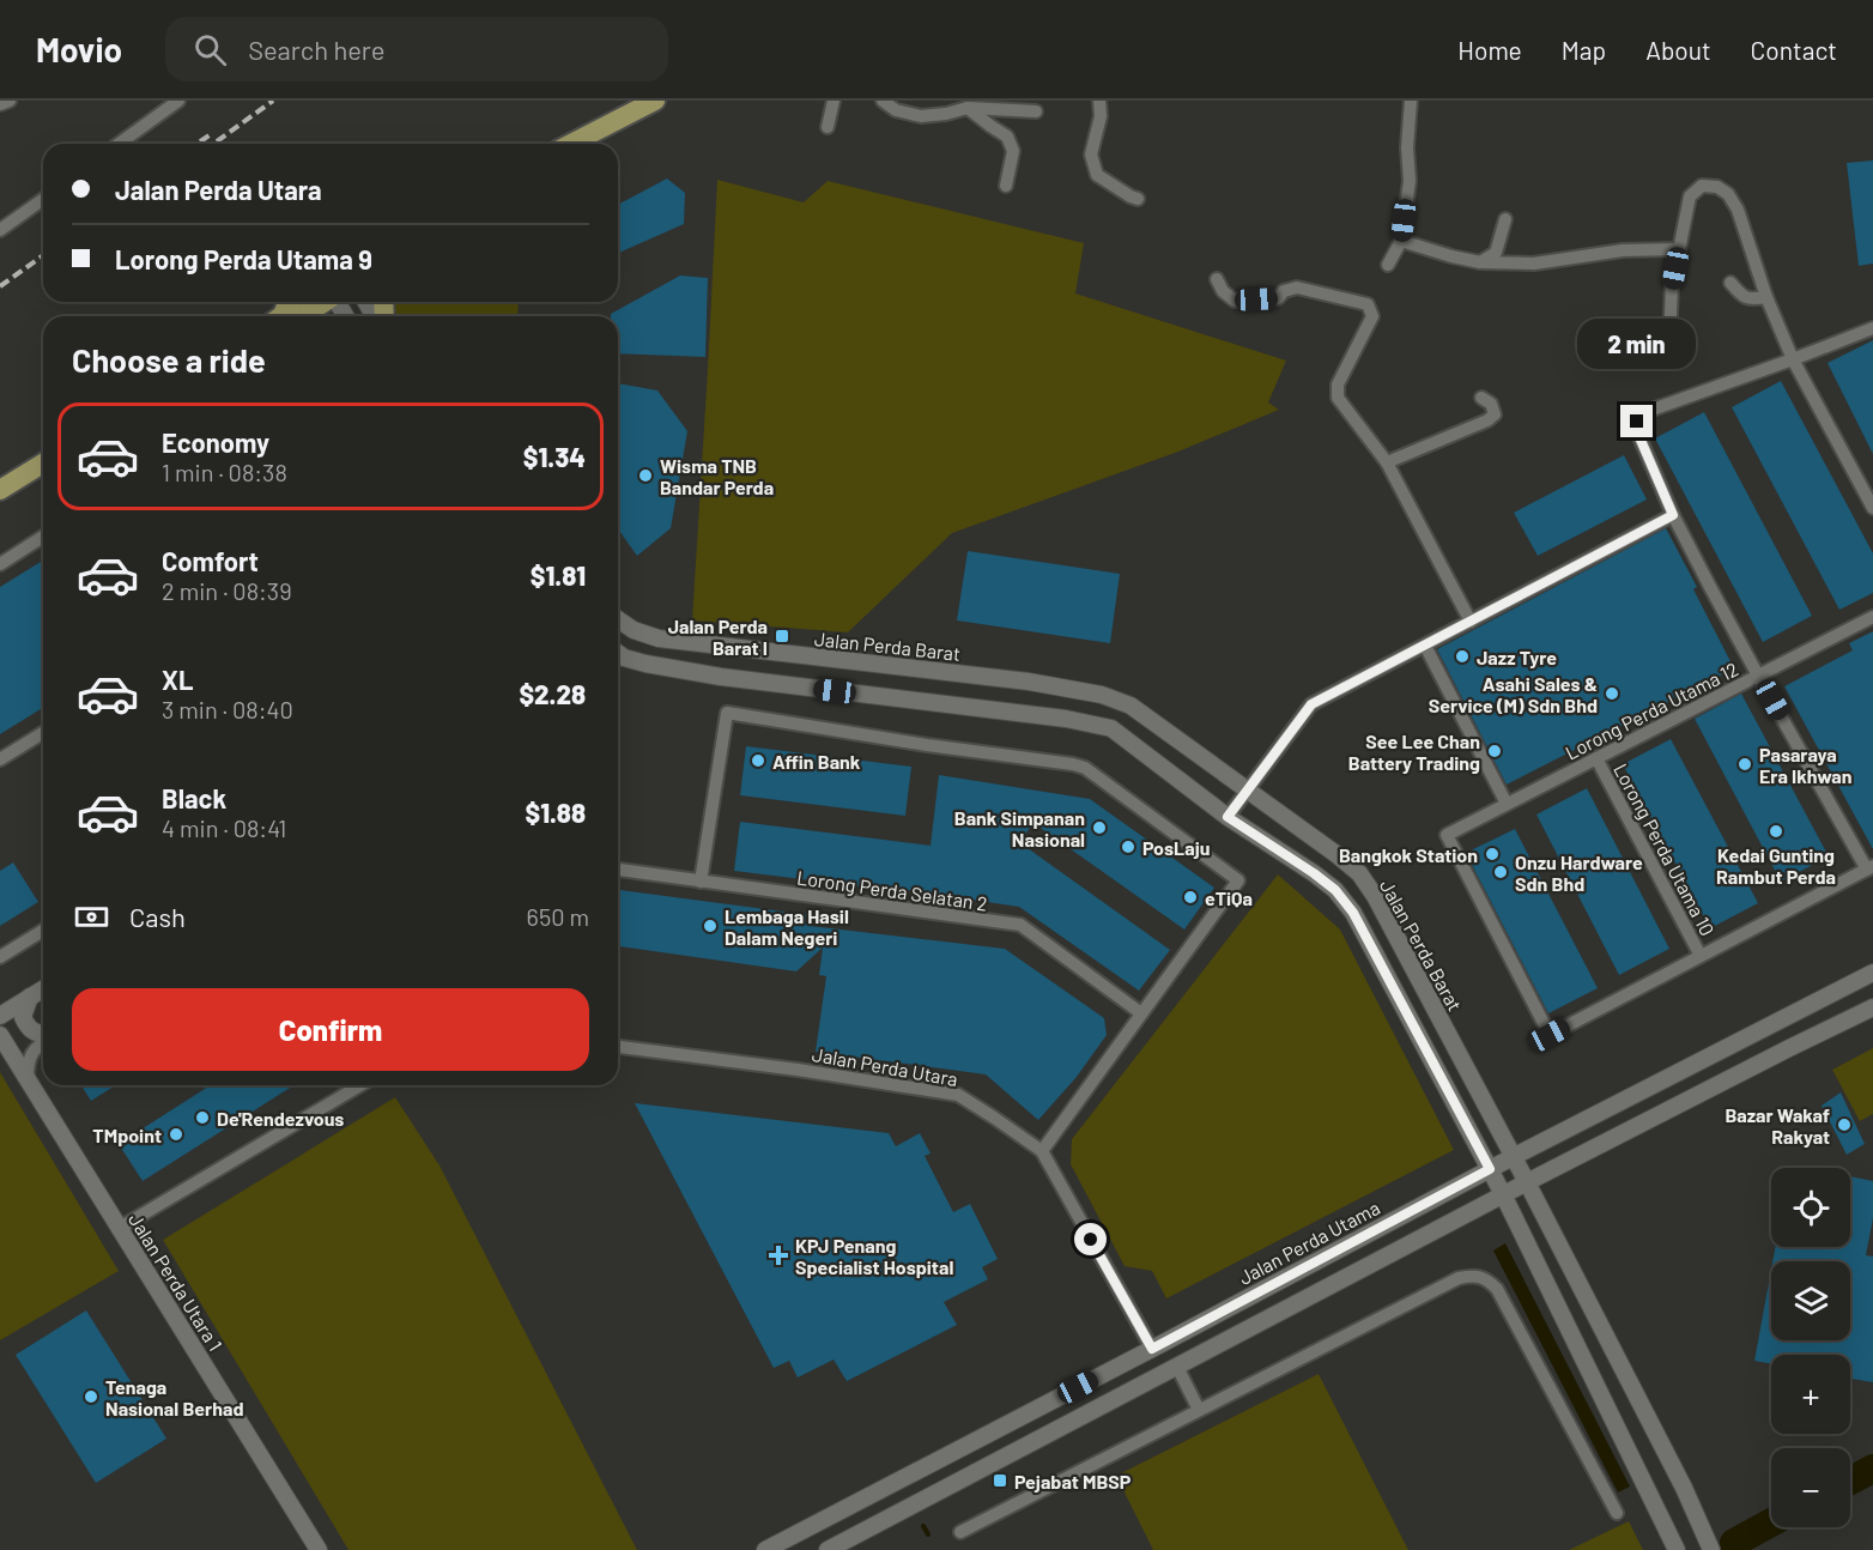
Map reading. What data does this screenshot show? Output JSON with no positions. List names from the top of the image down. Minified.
{"streets":{"street":["Jalan Perda Barat","Lorong Perda Utama 12","Lorong Perda Utama 10","Lorong Perda Selatan 2","Jalan Perda Utara","Jalan Perda Utama","Jalan Perda Utara 1"]},"crossings":[["Jalan Perda Barat","Jalan Perda Utama"],["Lorong Perda Utama 12","Lorong Perda Utama 10"],["Jalan Perda Utara","Jalan Perda Utama"]],"places":{"other":["Wisma TNB Bandar Perda","Jazz Tyre","Asahi Sales & Service (M) Sdn Bhd","See Lee Chan Battery Trading","Affin Bank","Pasaraya Era Ikhwan","Bank Simpanan Nasional","Kedai Gunting Rambut Perda","PosLaju","Bangkok Station","Onzu Hardware Sdn Bhd","eTiQa","Lembaga Hasil Dalam Negeri","De'Rendezvous","Bazar Wakaf Rakyat","TMpoint","Tenaga Nasional Berhad"],"transit":["Jalan Perda Barat I","Pejabat MBSP"],"health":["KPJ Penang Specialist Hospital"]},"page":{"header":"Movio","search":"Search here","nav":["Home","Map","About","Contact"],"banner":["Jalan Perda Utara","Lorong Perda Utama 9"],"heading":"Choose a ride","bubble":"2 min","list":[{"name":"Economy","note":"1 min · 08:38","value":"$1.34"},{"name":"Comfort","note":"2 min · 08:39","value":"$1.81"},{"name":"XL","note":"3 min · 08:40","value":"$2.28"},{"name":"Black","note":"4 min · 08:41","value":"$1.88"}],"pay":["Cash","650 m"],"buttons":"Confirm","map_buttons":["+","−"]}}
